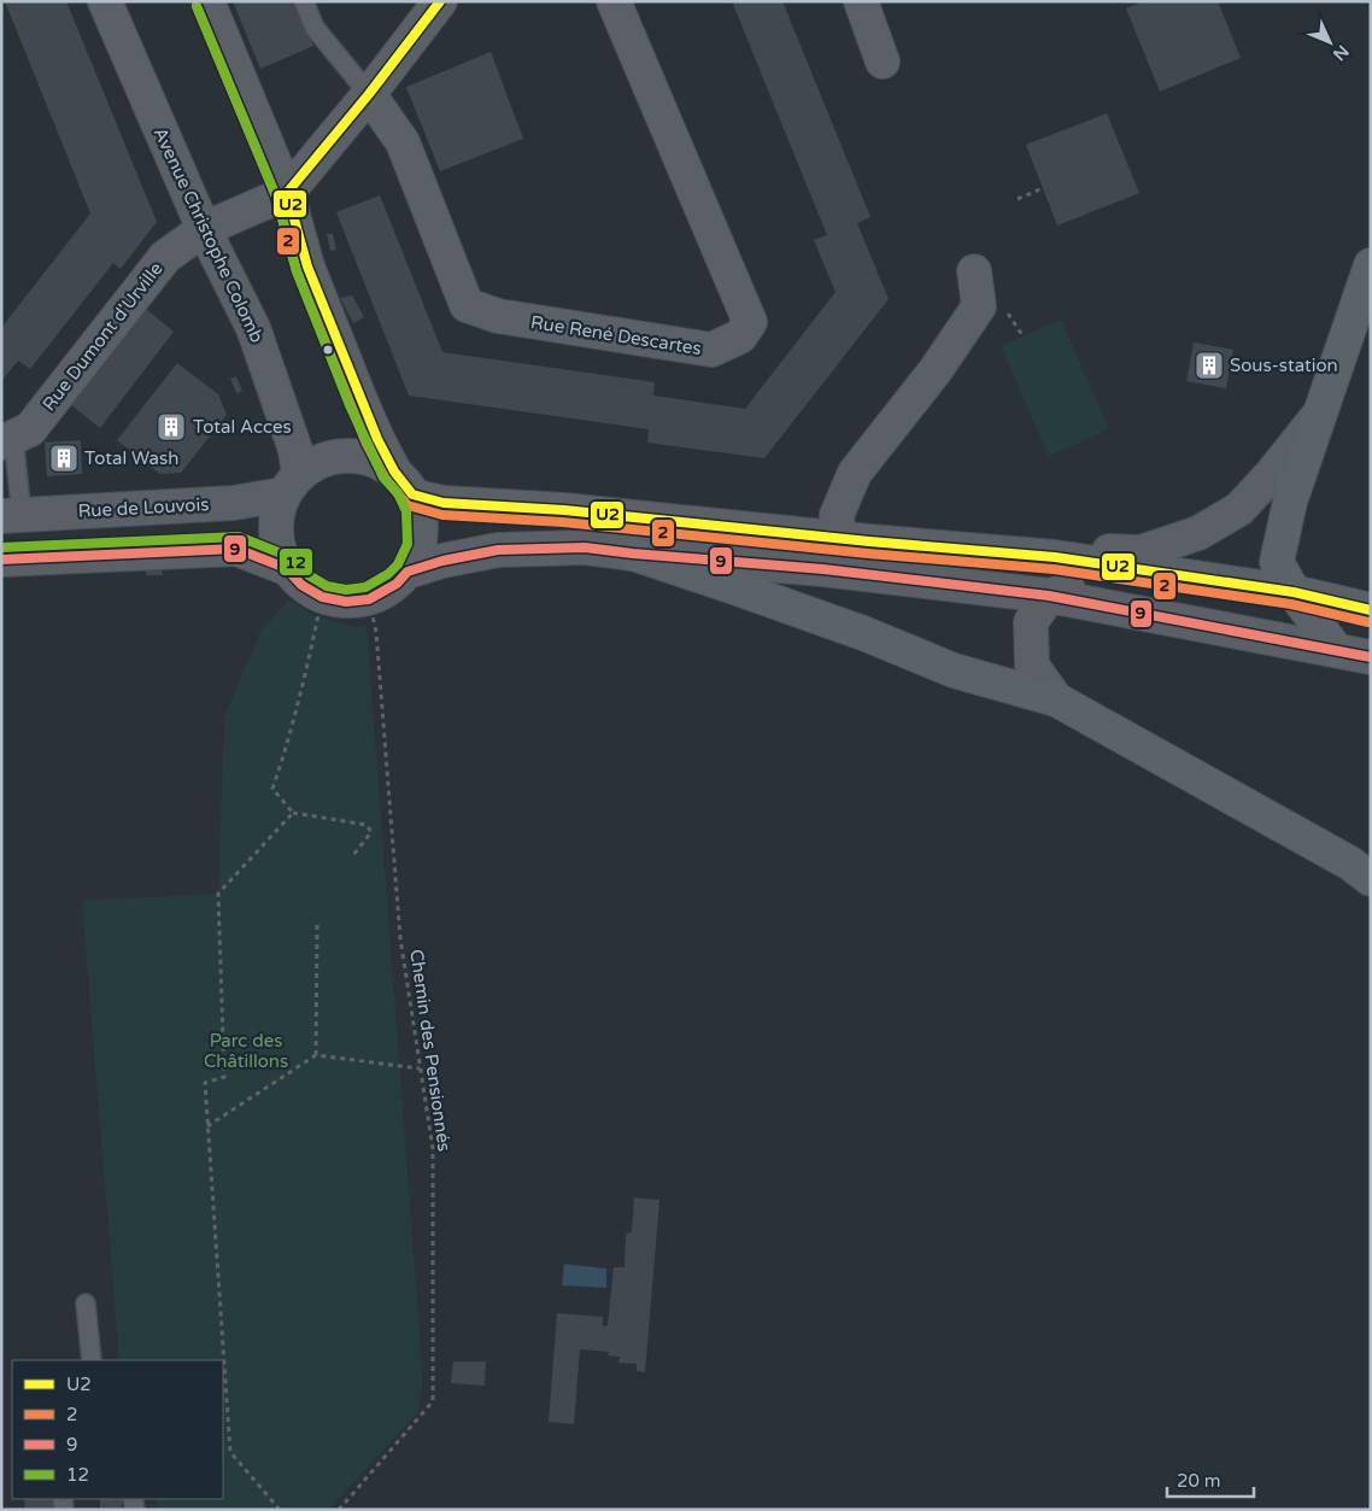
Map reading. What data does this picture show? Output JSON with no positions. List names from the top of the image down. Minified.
{"streets":{"street":["Avenue Christophe Colomb","Rue René Descartes","Rue Dumont d'Urville","Rue de Louvois"],"path":["Chemin des Pensionnés"]},"crossings":[["Avenue Christophe Colomb","Rue Dumont d'Urville"],["Avenue Christophe Colomb","Rue de Louvois"],["Avenue Christophe Colomb","Chemin des Pensionnés"],["Rue de Louvois","Chemin des Pensionnés"]],"parks":["Parc des Châtillons"],"places":{"building":["Sous-station","Total Acces","Total Wash"]},"lines":["transit line U2","transit line 2","transit line 12","transit line 9"],"legend":["U2","2","9","12"],"scale_bar":"20 m","north":"bottom right"}
